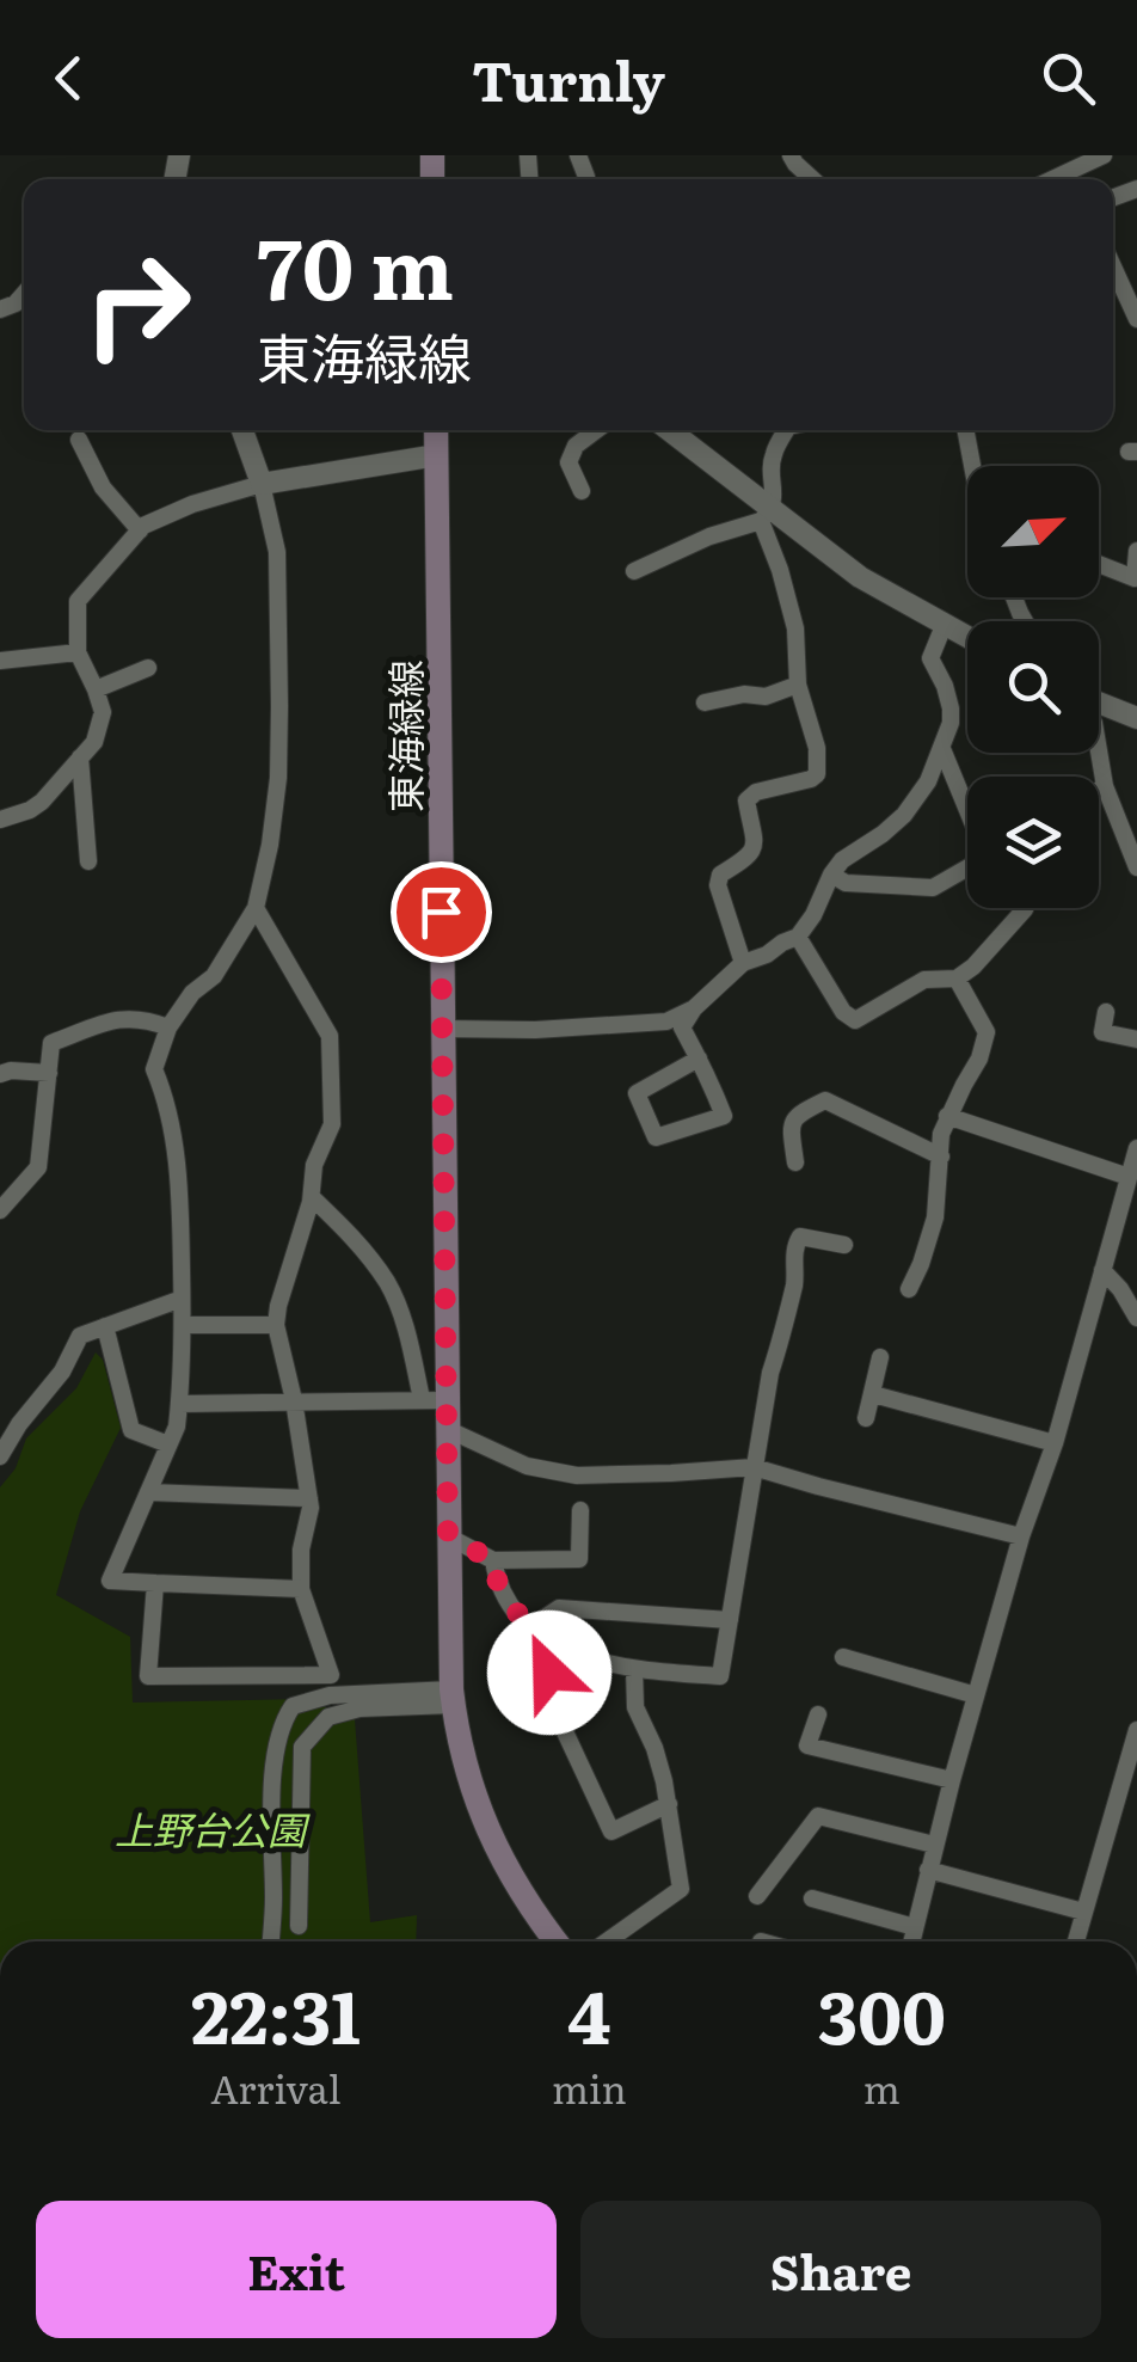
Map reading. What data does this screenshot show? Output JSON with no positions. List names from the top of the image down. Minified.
{"streets":{"main road":["東海緑線"]},"parks":["上野台公園"],"north":"top right","page":{"header":"Turnly","turn":["70 m","東海緑線"],"eta":["22:31","Arrival","4","min","300","m"],"buttons":["Exit","Share"]}}
